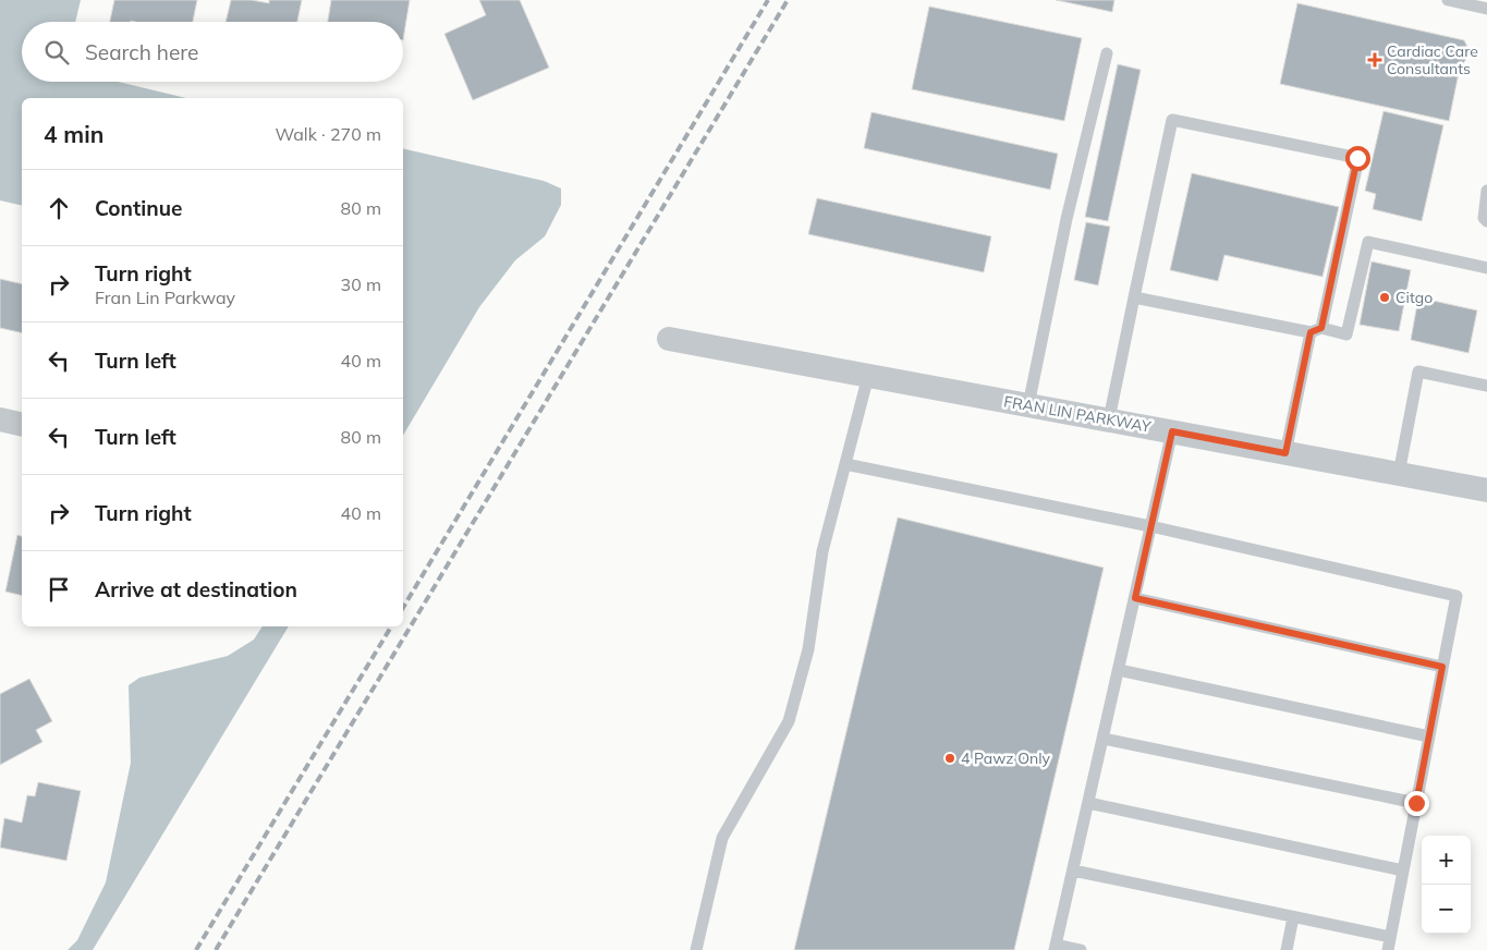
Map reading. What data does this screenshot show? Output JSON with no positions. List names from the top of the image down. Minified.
{"streets":{"street":["FRAN LIN PARKWAY"]},"places":{"health":["Cardiac Care Consultants"],"other":["Citgo","4 Pawz Only"]},"page":{"search":"Search here","heading":["4 min","Walk · 270 m"],"list":[["Continue","80 m"],["Turn right","Fran Lin Parkway","30 m"],["Turn left","40 m"],["Turn left","80 m"],["Turn right","40 m"],"Arrive at destination"],"map_buttons":["+","−"]}}
